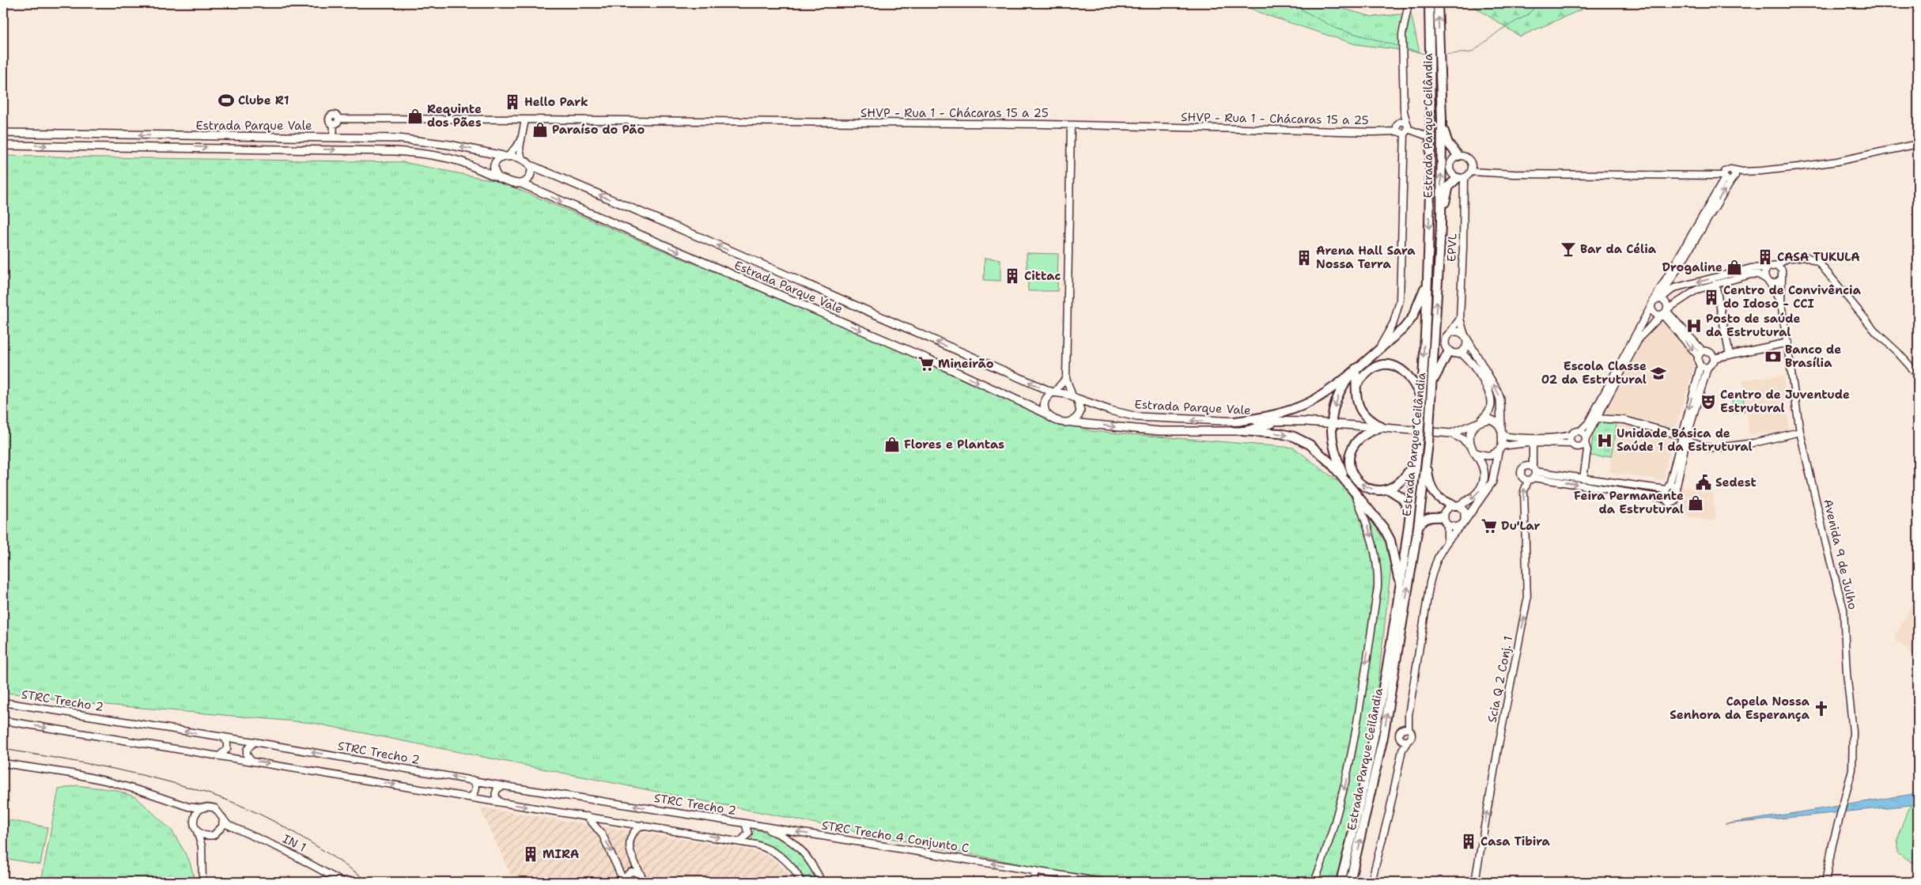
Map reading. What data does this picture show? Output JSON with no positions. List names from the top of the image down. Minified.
{"streets":{"highway":["Estrada Parque Ceilândia"],"main road":["Estrada Parque Vale","EPVL"],"street":["SHVP - Rua 1 - Chácaras 15 a 25","Avenida 9 de Julho","Scia Q 2 Conj. 1","STRC Trecho 2","STRC Trecho 4 Conjunto C","IN 1"]},"crossings":[["SHVP - Rua 1 - Chácaras 15 a 25","Estrada Parque Vale"],["Estrada Parque Vale","EPVL"],["STRC Trecho 2","STRC Trecho 4 Conjunto C"]],"one_way":["EPVL","Scia Q 2 Conj. 1","STRC Trecho 4 Conjunto C"],"places":{"sports":["Clube R1"],"building":["Hello Park","CASA TUKULA","Arena Hall Sara Nossa Terra","Cittac","Centro de Convivência do Idoso - CCI","Casa Tibira","MIRA"],"shop":["Requinte dos Pães","Paraíso do Pão","Drogaline","Flores e Plantas","Feira Permanente da Estrutural"],"bar":["Bar da Célia"],"hospital":["Posto de saúde da Estrutural","Unidade Básica de Saúde 1 da Estrutural"],"bank":["Banco de Brasília"],"supermarket":["Mineirão","Du'Lar"],"school or university":["Escola Classe 02 da Estrutural"],"theatre":["Centro de Juventude Estrutural"],"public building":["Sedest"],"church":["Capela Nossa Senhora da Esperança"]}}
